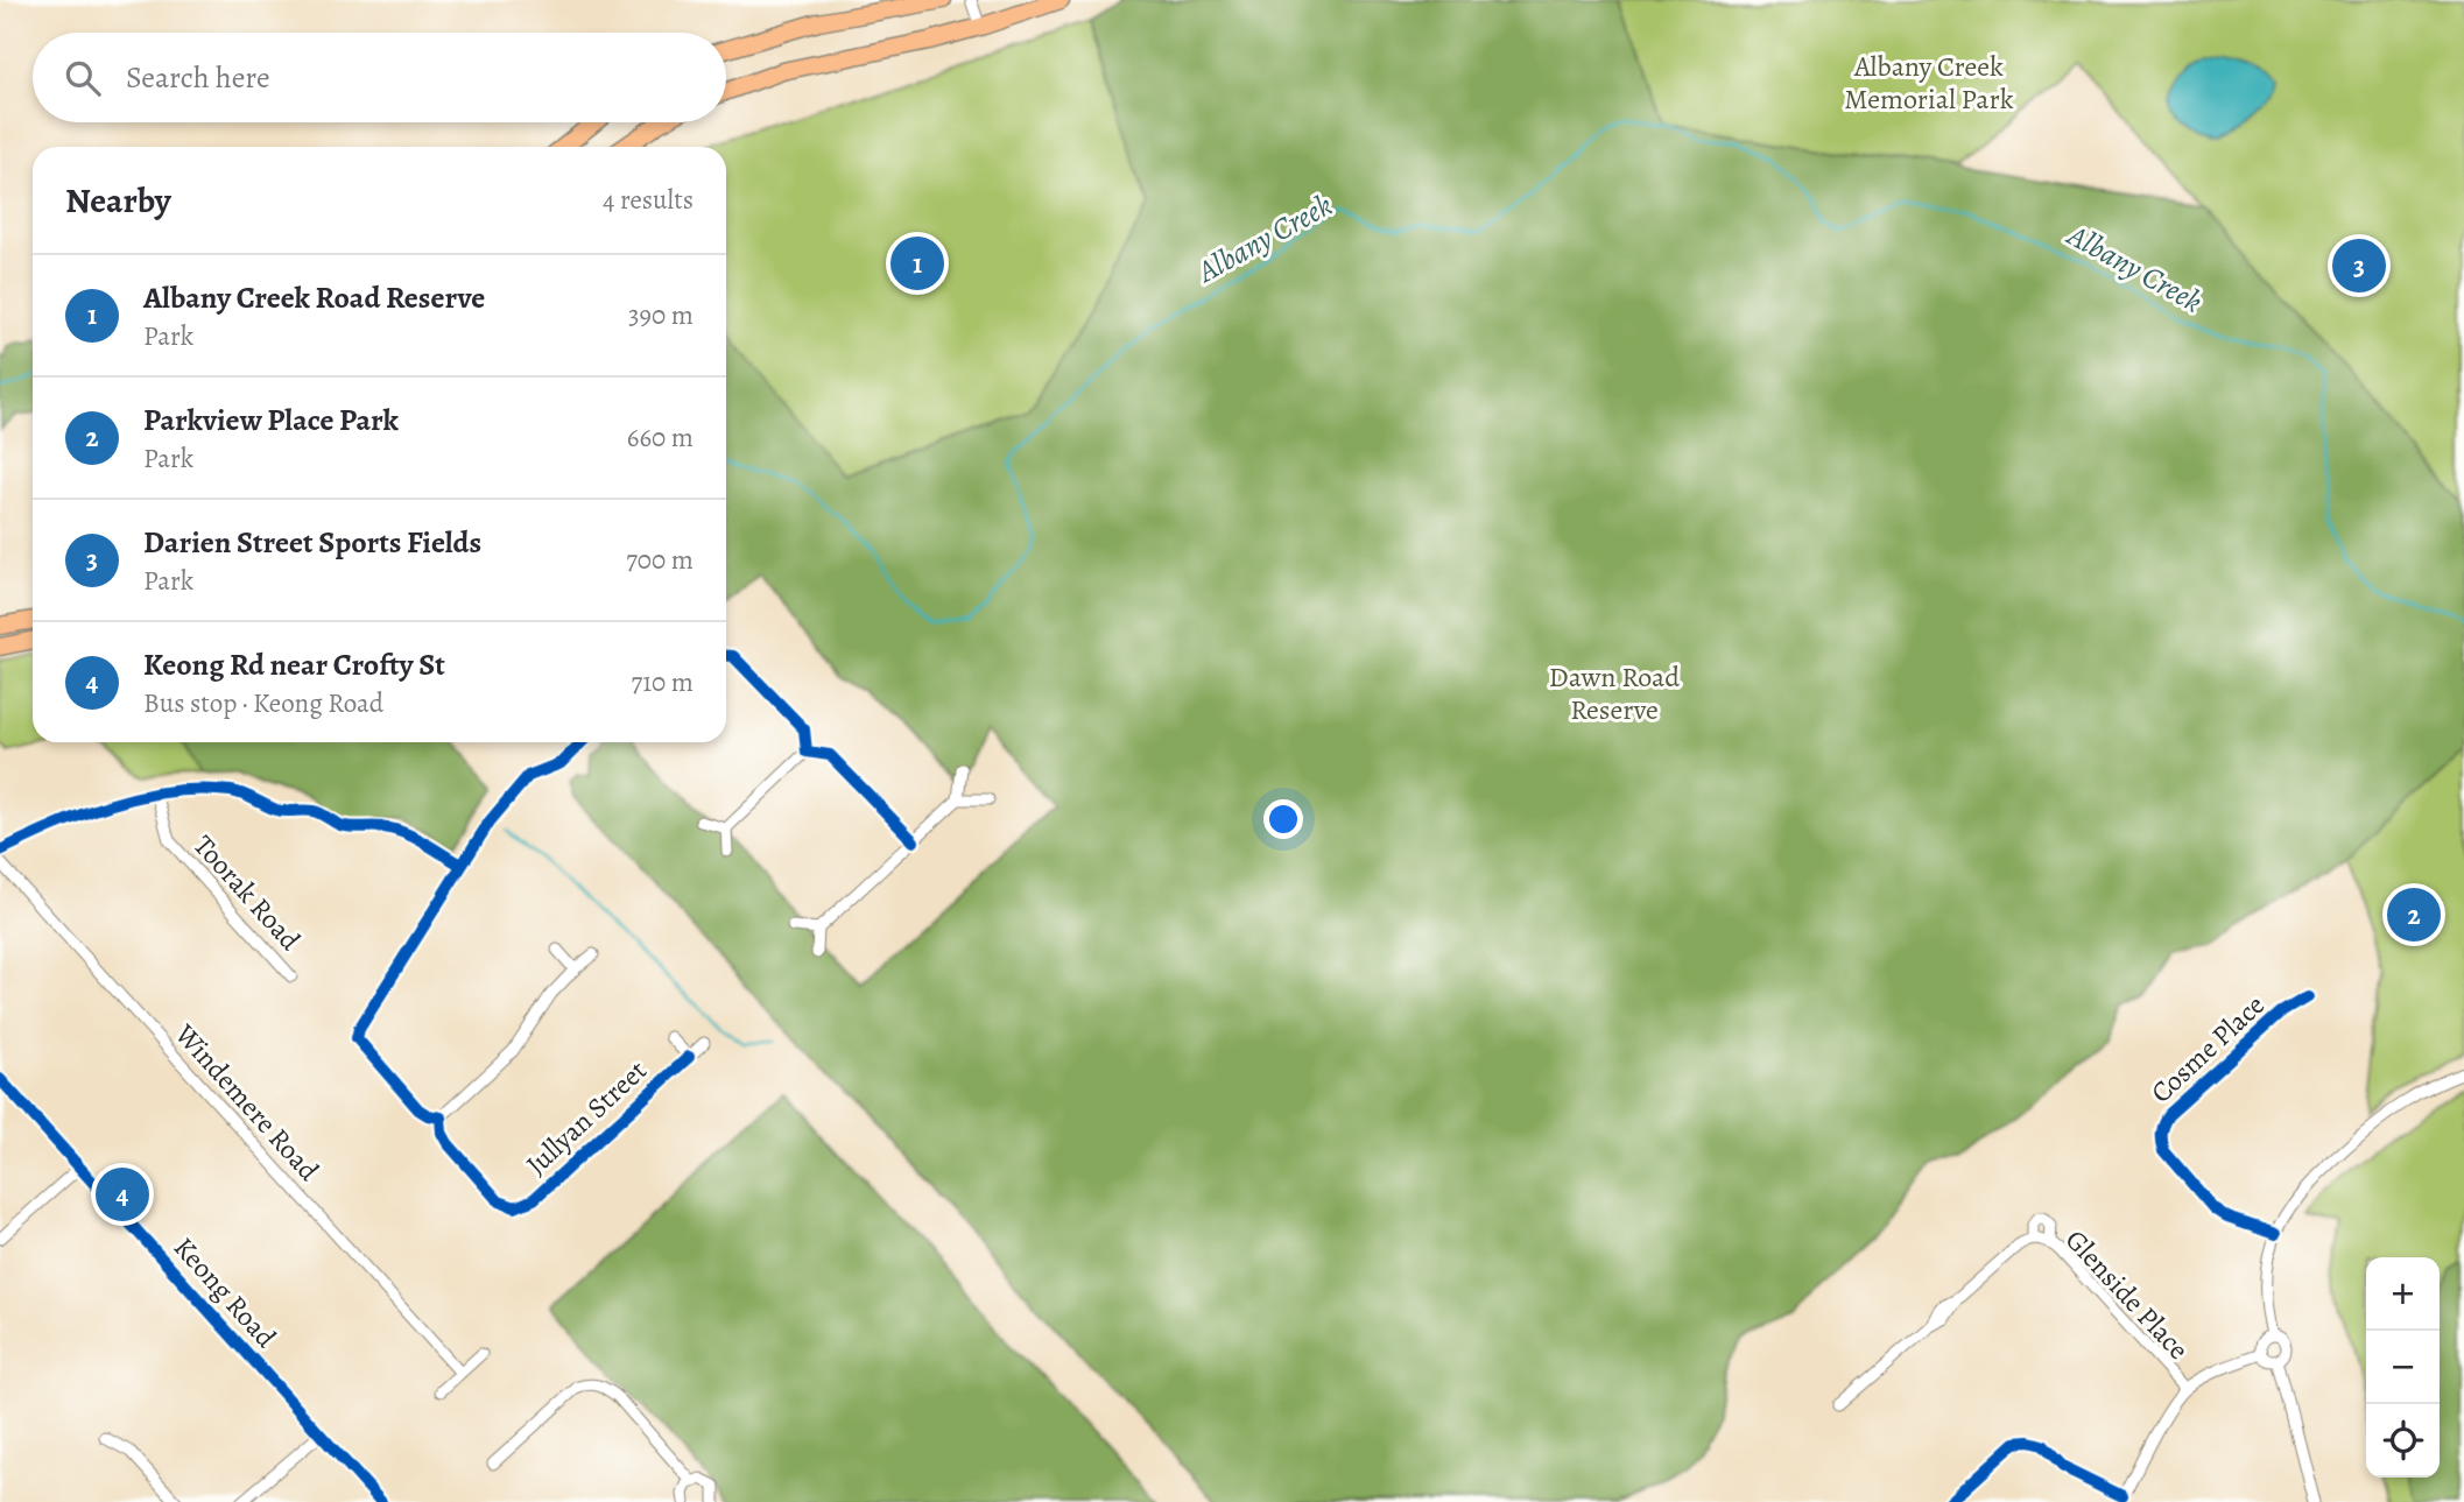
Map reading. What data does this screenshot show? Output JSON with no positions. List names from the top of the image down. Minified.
{"streets":{"street":["Toorak Road","Cosme Place","Windemere Road","Jullyan Street","Keong Road","Glenside Place"]},"water":["Albany Creek"],"parks":["Albany Creek Memorial Park","Dawn Road Reserve"],"page":{"search":"Search here","heading":["Nearby","4 results"],"pins":["1","3","2","4"],"list":[{"mark":"1","name":"Albany Creek Road Reserve","note":"Park","value":"390 m"},{"mark":"2","name":"Parkview Place Park","note":"Park","value":"660 m"},{"mark":"3","name":"Darien Street Sports Fields","note":"Park","value":"700 m"},{"mark":"4","name":"Keong Rd near Crofty St","note":"Bus stop · Keong Road","value":"710 m"}],"map_buttons":["+","−"]}}
